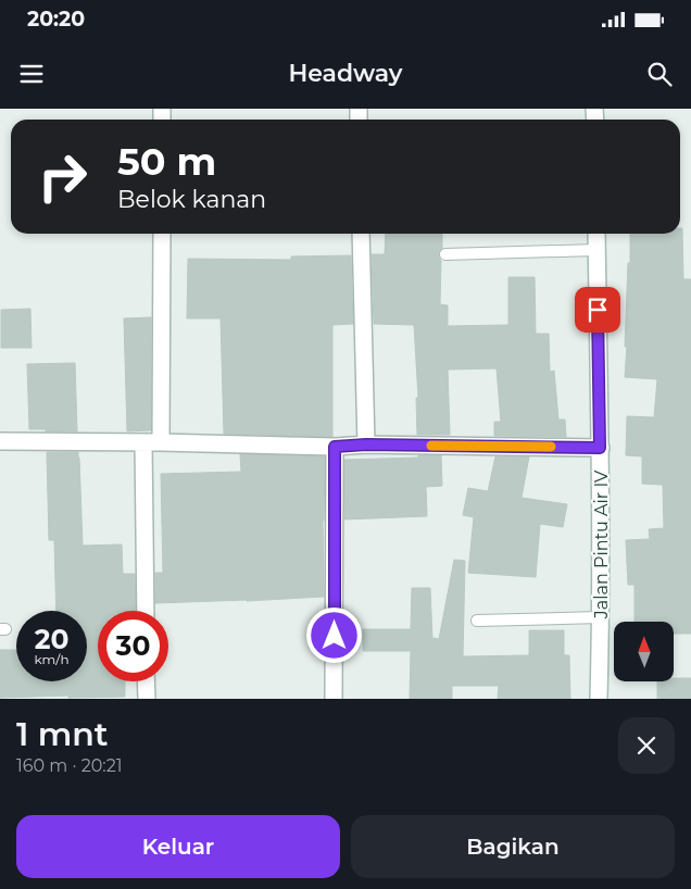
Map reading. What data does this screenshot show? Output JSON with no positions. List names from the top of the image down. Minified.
{"streets":{"street":["Jalan Pintu Air IV"]},"north":"top","page":{"status":"20:20","header":"Headway","turn":["50 m","Belok kanan"],"speed":"20 km/h","limit":"30","heading":["1 mnt","160 m · 20:21"],"buttons":["Keluar","Bagikan"]}}
